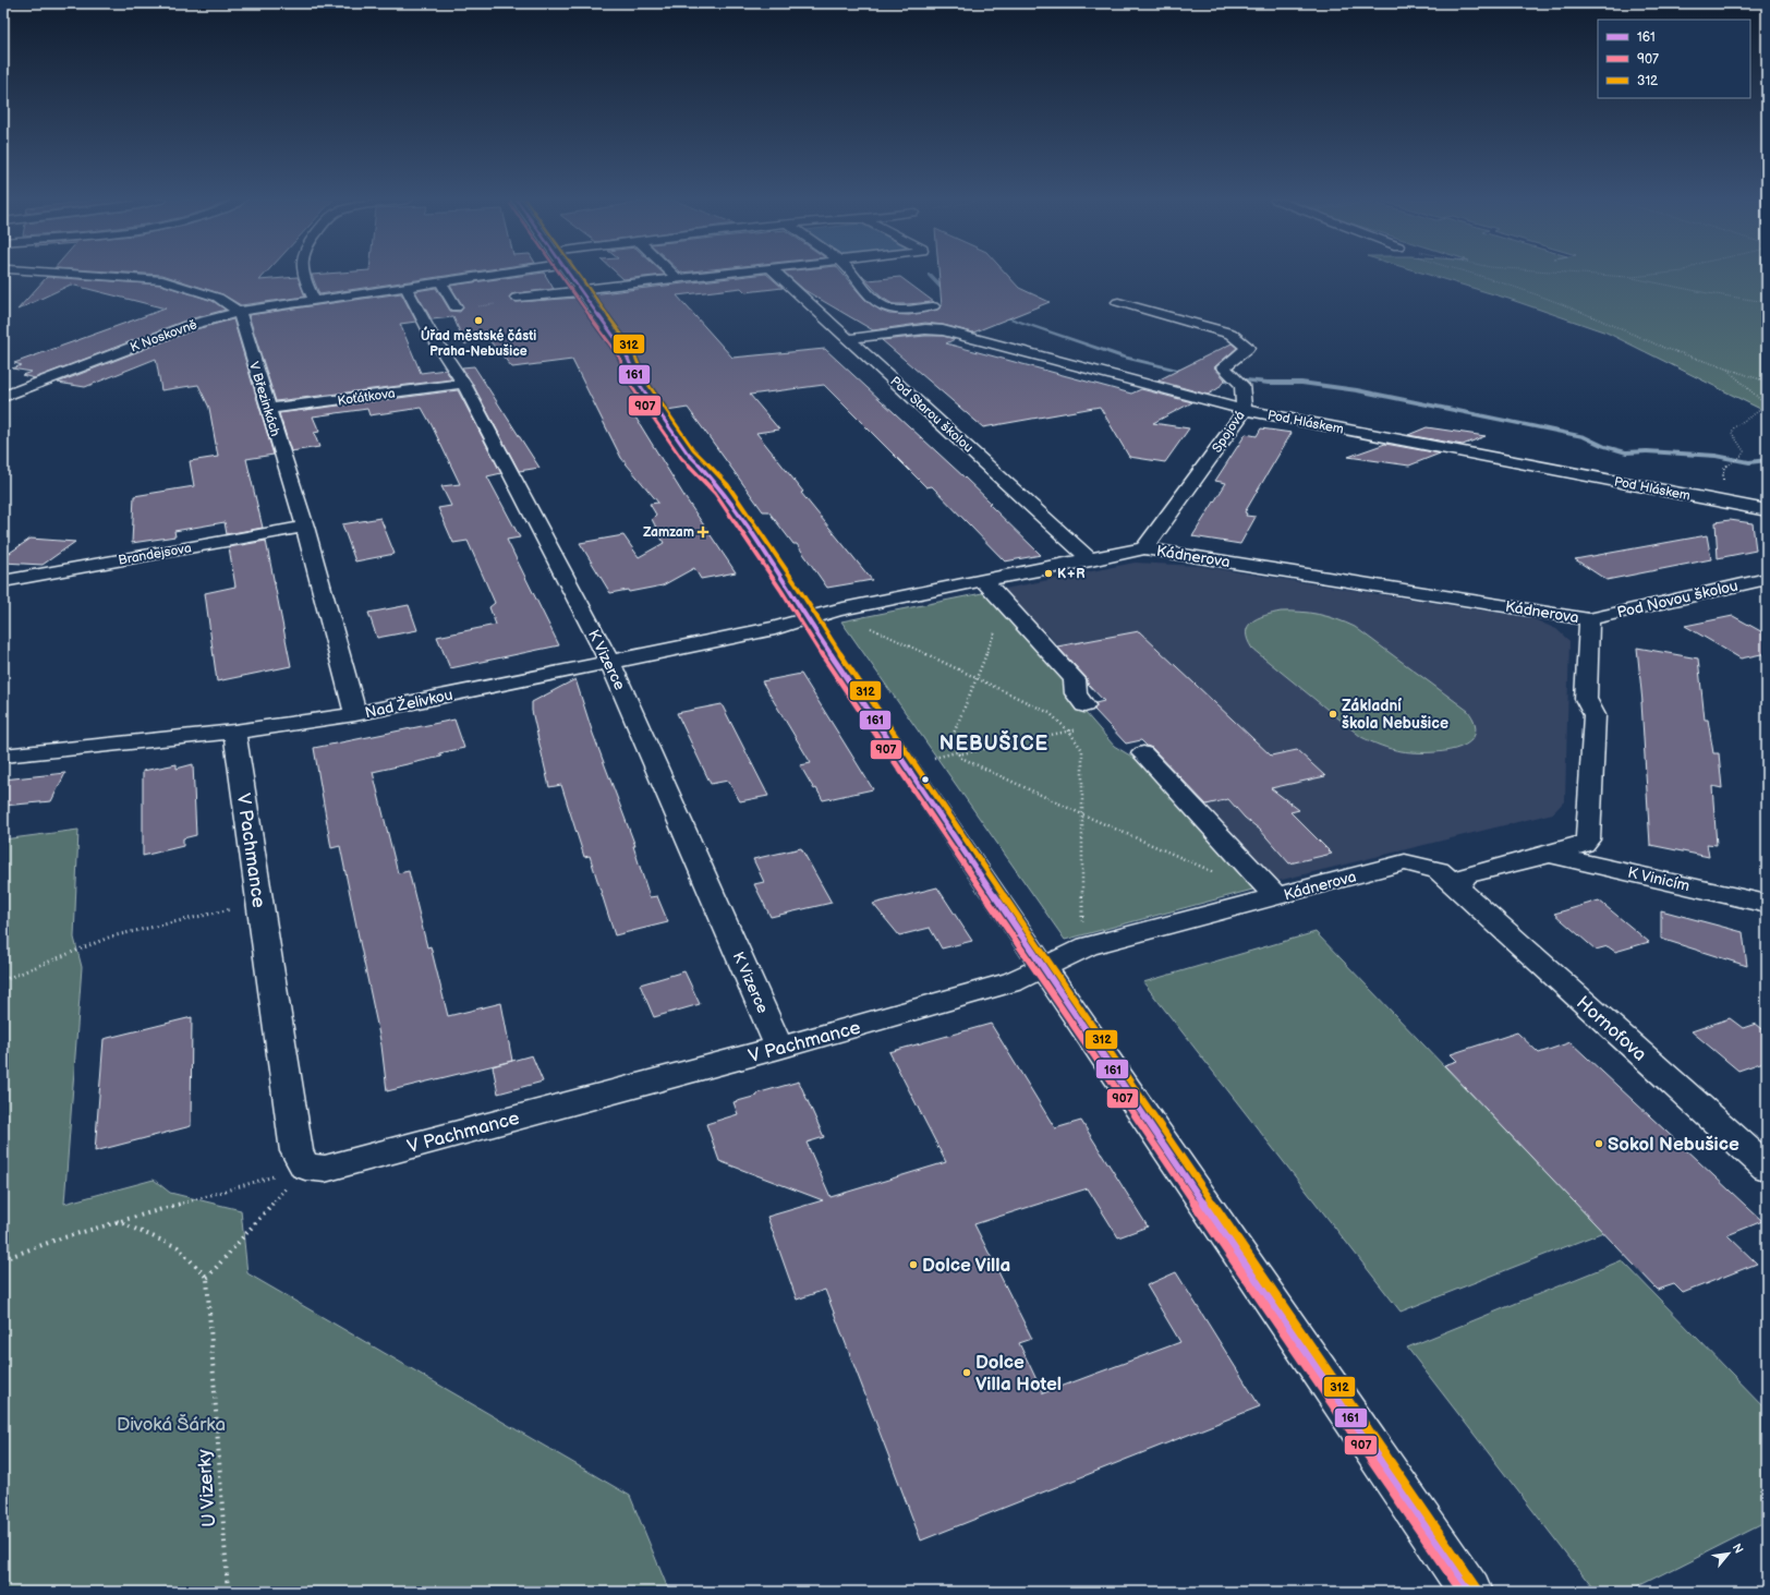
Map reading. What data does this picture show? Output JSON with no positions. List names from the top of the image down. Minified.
{"streets":{"street":["K Noskovně","Koťátkova","V Březinkách","Pod Starou školou","Pod Hláskem","Spojová","Brandejsova","Kádnerova","Pod Novou školou","K Vizerce","Nad Želivkou","V Pachmance","K Vinicím","Hornofova"],"path":["U Vizerky"]},"crossings":[["K Noskovně","V Březinkách"],["K Noskovně","K Vizerce"],["Koťátkova","V Březinkách"],["Koťátkova","K Vizerce"],["V Březinkách","Brandejsova"],["V Březinkách","Nad Želivkou"],["Pod Starou školou","Pod Hláskem"],["Pod Starou školou","Kádnerova"],["Pod Hláskem","Spojová"],["Spojová","Kádnerova"],["Kádnerova","Pod Novou školou"],["Kádnerova","Nad Želivkou"],["Kádnerova","V Pachmance"],["Kádnerova","K Vinicím"],["Kádnerova","Hornofova"],["K Vizerce","Nad Želivkou"],["K Vizerce","V Pachmance"],["Nad Želivkou","V Pachmance"]],"districts":["NEBUŠICE"],"parks":["Divoká Šárka"],"places":{"other":["Úřad městské části Praha-Nebušice","K+R","Základní škola Nebušice","Sokol Nebušice","Dolce Villa","Dolce Villa Hotel"],"health":["Zamzam"]},"lines":["transit line 161","transit line 907","transit line 312"],"legend":["161","907","312"],"north":"top right"}
